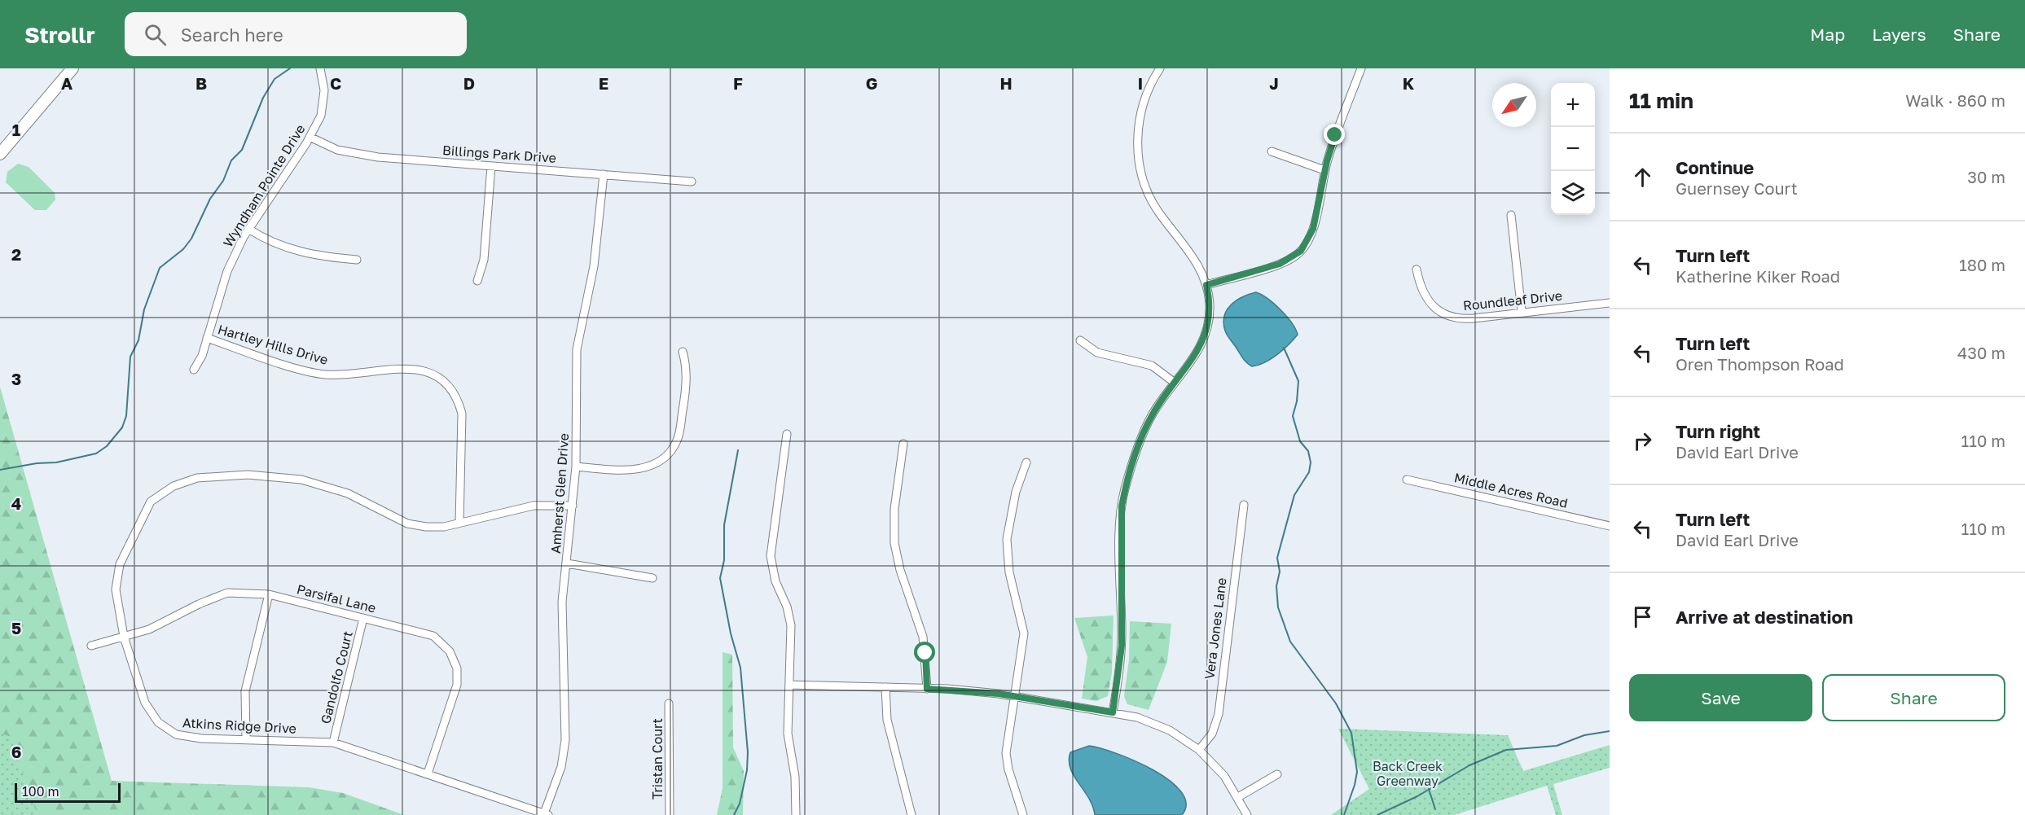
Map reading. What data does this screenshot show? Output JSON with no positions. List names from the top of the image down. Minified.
{"streets":{"street":["Billings Park Drive","Wyndham Pointe Drive","Roundleaf Drive","Hartley Hills Drive","Middle Acres Road","Amherst Glen Drive","Parsifal Lane","Vera Jones Lane","Gandolfo Court","Atkins Ridge Drive","Tristan Court"]},"crossings":[["Billings Park Drive","Wyndham Pointe Drive"],["Billings Park Drive","Amherst Glen Drive"],["Wyndham Pointe Drive","Hartley Hills Drive"],["Hartley Hills Drive","Atkins Ridge Drive"],["Amherst Glen Drive","Atkins Ridge Drive"],["Parsifal Lane","Gandolfo Court"],["Parsifal Lane","Atkins Ridge Drive"],["Gandolfo Court","Atkins Ridge Drive"]],"parks":["Back Creek Greenway"],"scale_bar":"100 m","north":"bottom left","page":{"header":"Strollr","search":"Search here","nav":["Map","Layers","Share"],"heading":["11 min","Walk · 860 m"],"map_buttons":["+","−"],"list":[["Continue","Guernsey Court","30 m"],["Turn left","Katherine Kiker Road","180 m"],["Turn left","Oren Thompson Road","430 m"],["Turn right","David Earl Drive","110 m"],["Turn left","David Earl Drive","110 m"],"Arrive at destination"],"buttons":["Save","Share"],"scale":"100 m"},"grid":{"columns":["A","B","C","D","E","F","G","H","I","J","K"],"rows":["1","2","3","4","5","6"]}}
